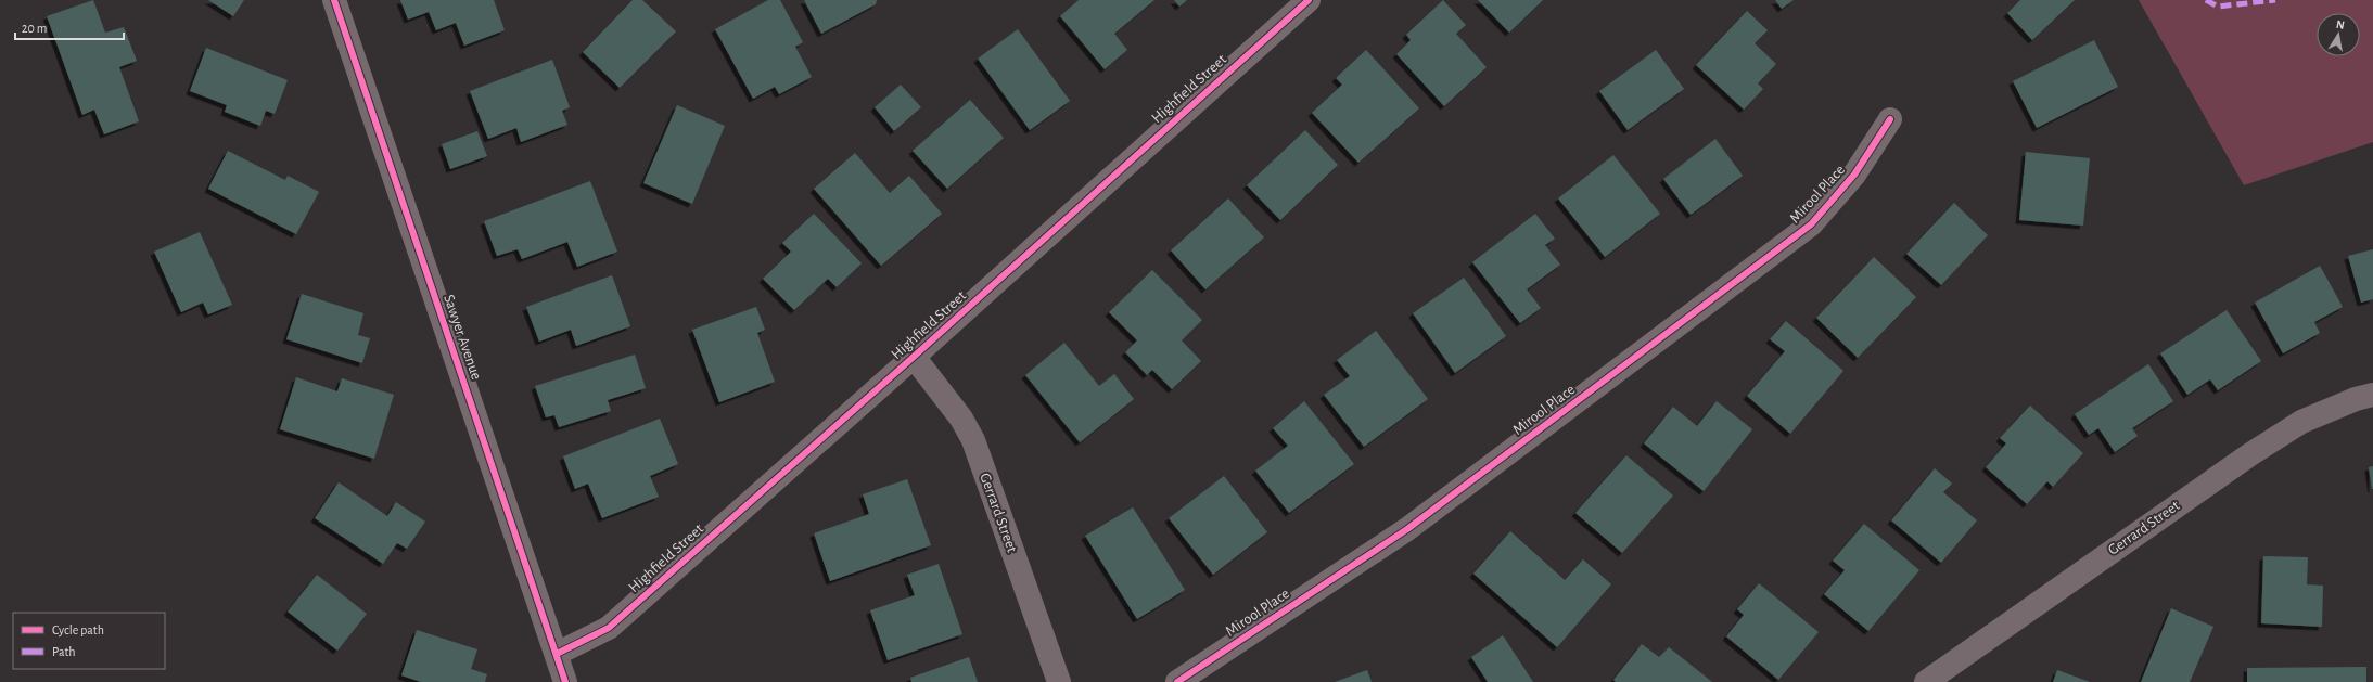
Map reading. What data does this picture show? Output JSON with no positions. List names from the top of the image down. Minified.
{"streets":{"street":["Highfield Street","Mirool Place","Sawyer Avenue","Gerrard Street"]},"crossings":[["Highfield Street","Sawyer Avenue"],["Highfield Street","Gerrard Street"]],"legend":["Cycle path","Path"],"scale_bar":"20 m","north":"top"}
